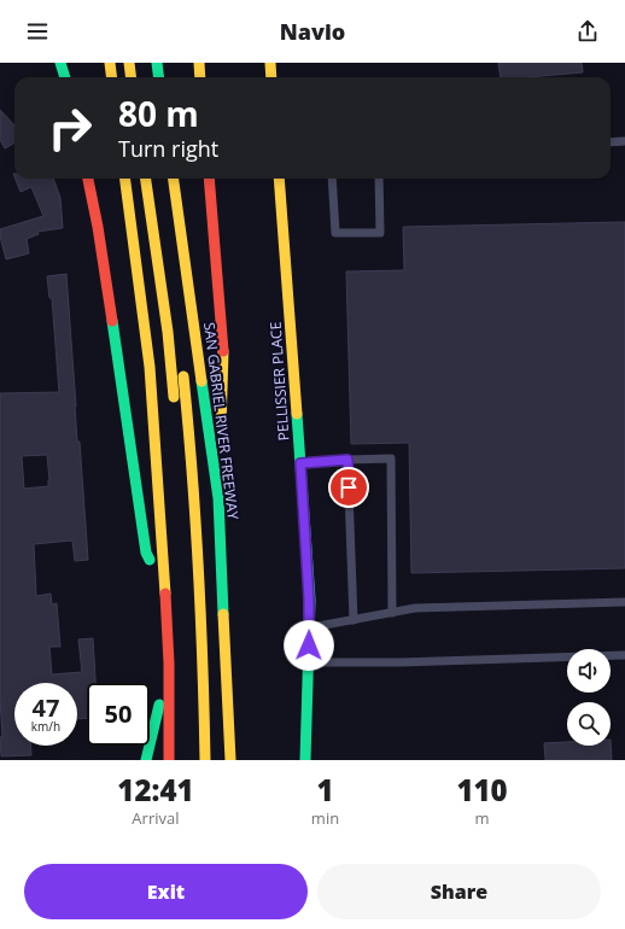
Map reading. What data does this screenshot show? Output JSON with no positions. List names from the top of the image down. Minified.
{"streets":{"main road":["PELLISSIER PLACE","SAN GABRIEL RIVER FREEWAY"]},"page":{"header":"Navio","turn":["80 m","Turn right"],"speed":"47 km/h","limit":"50","eta":["12:41","Arrival","1","min","110","m"],"buttons":["Exit","Share"]}}
